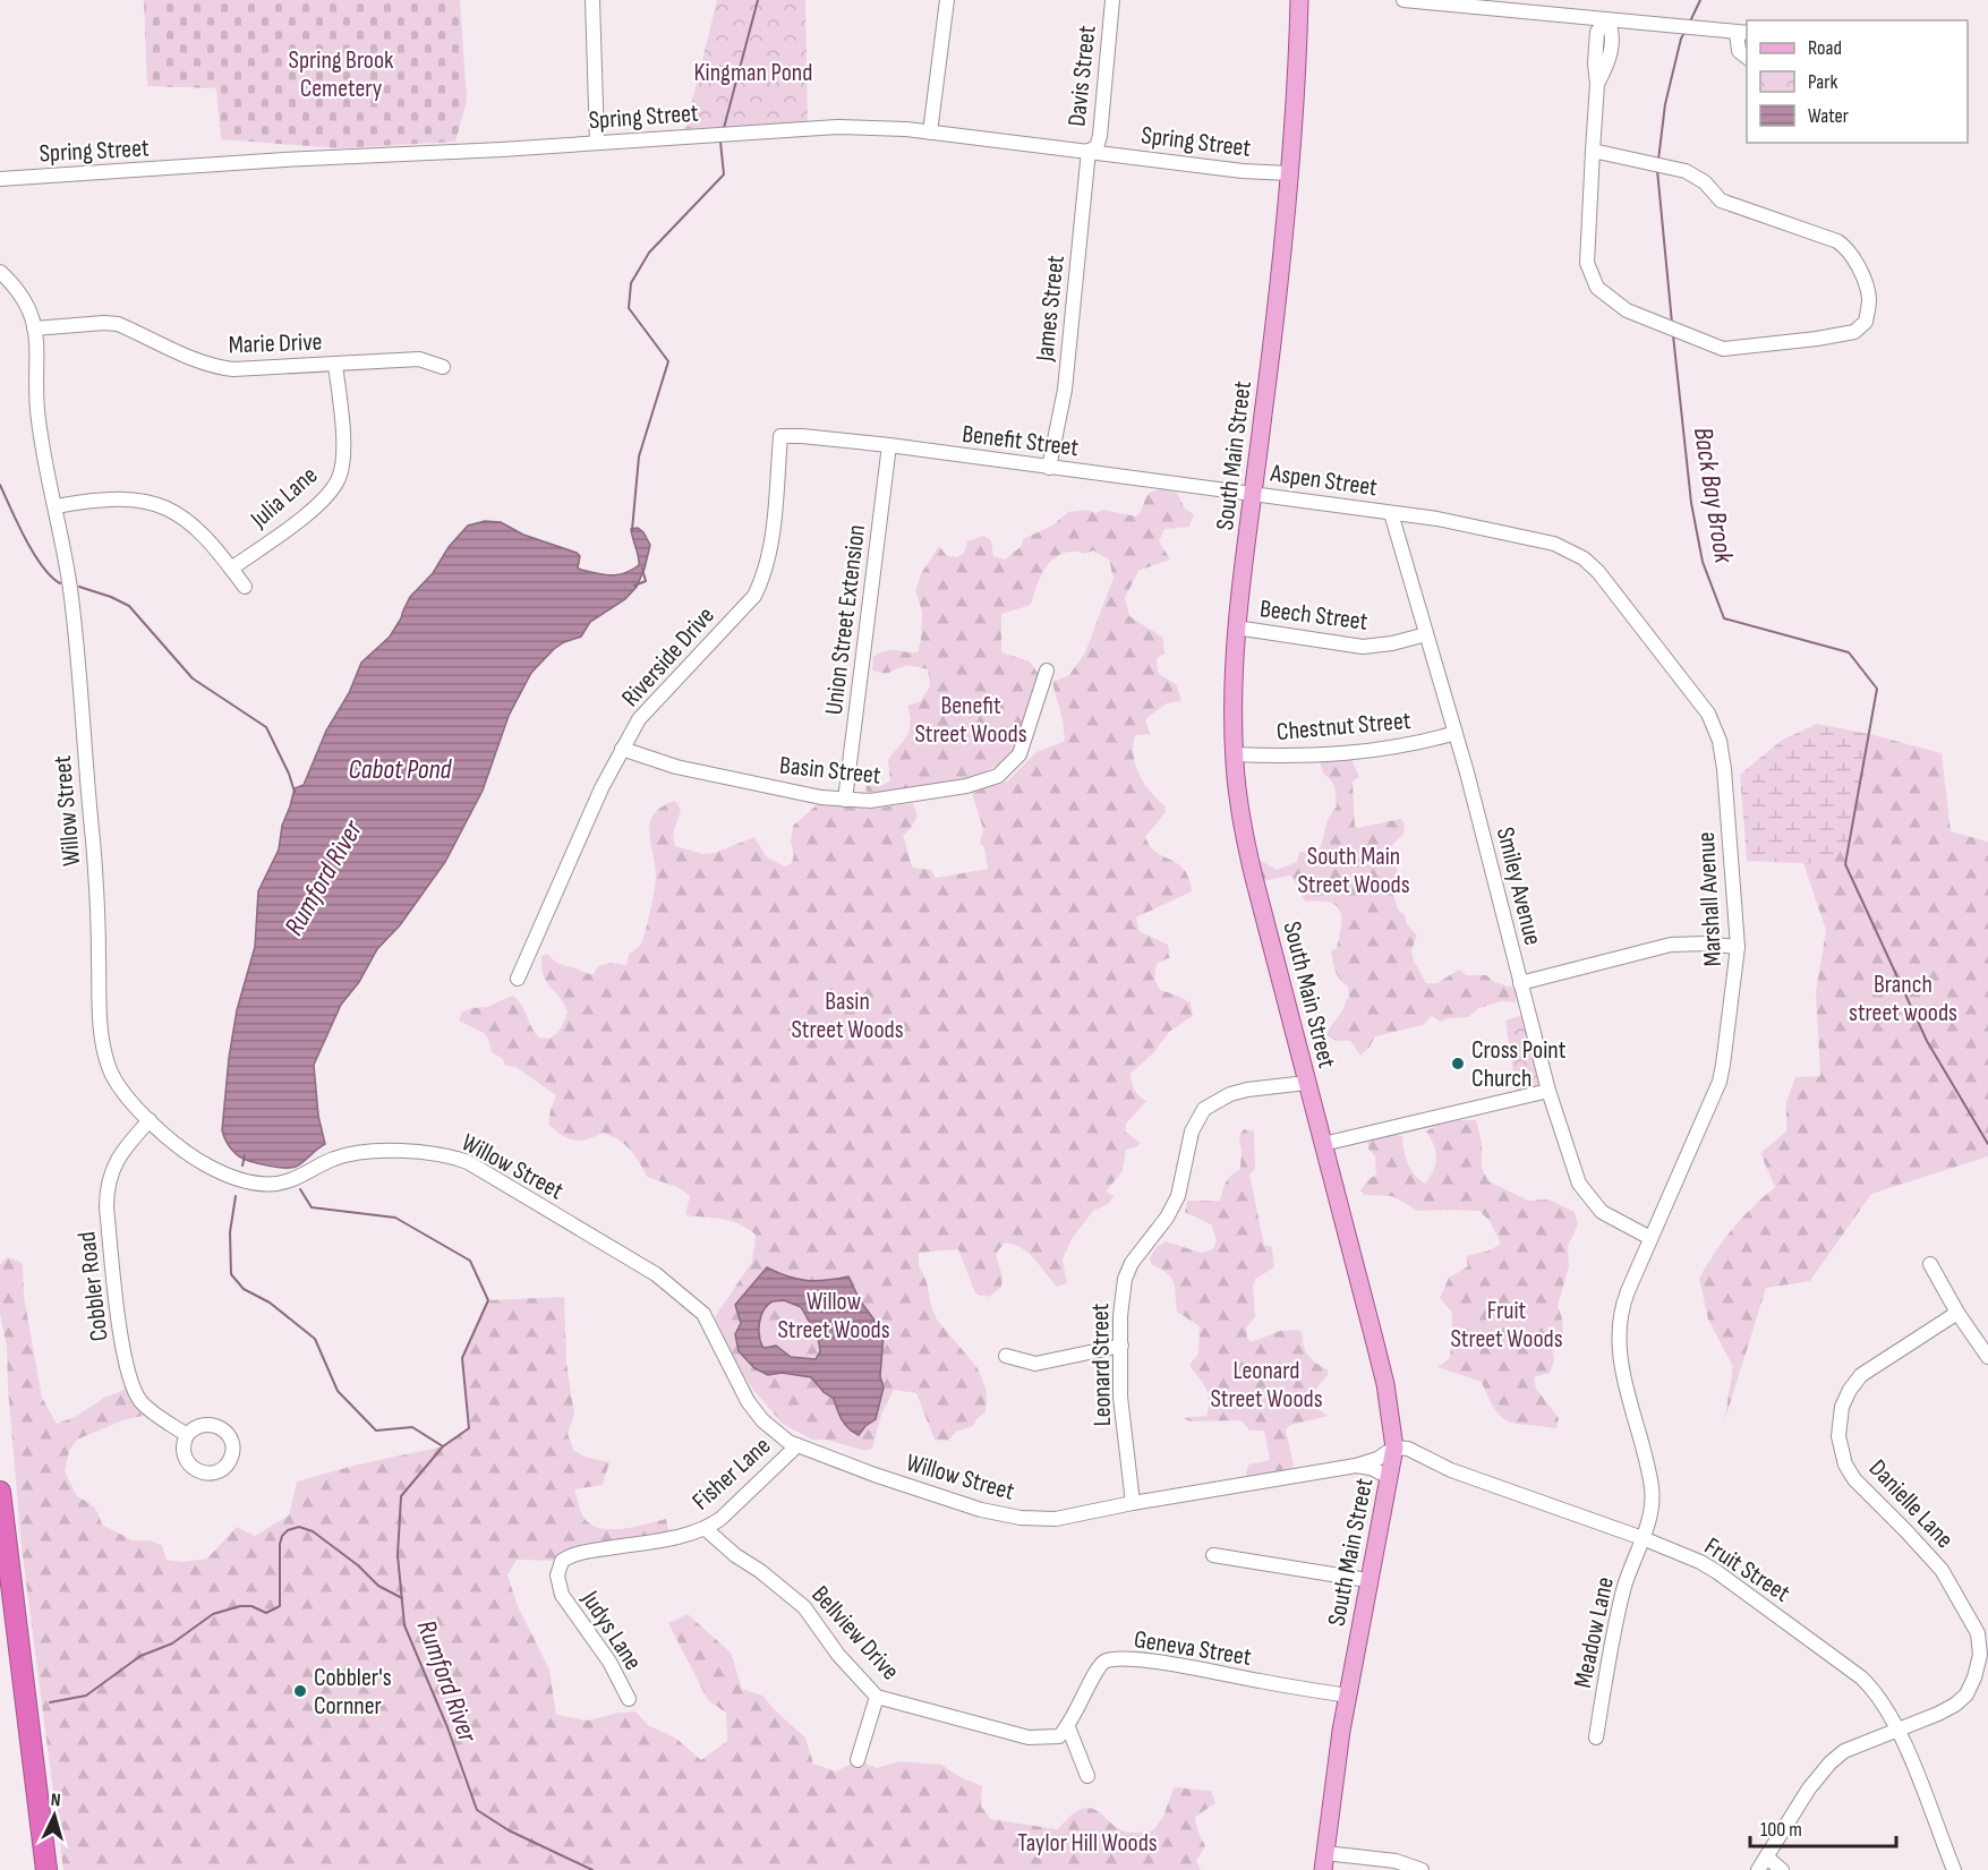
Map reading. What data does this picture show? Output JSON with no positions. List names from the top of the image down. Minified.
{"streets":{"main road":["South Main Street"],"street":["Davis Street","Spring Street","James Street","Marie Drive","Benefit Street","Aspen Street","Julia Lane","Beech Street","Union Street Extension","Riverside Drive","Chestnut Street","Basin Street","Willow Street","Smiley Avenue","Marshall Avenue","Cobbler Road","Leonard Street","Fisher Lane","Danielle Lane","Fruit Street","Judys Lane","Bellview Drive","Meadow Lane","Geneva Street"]},"crossings":[["Davis Street","Spring Street"],["Davis Street","James Street"],["Spring Street","James Street"],["Spring Street","South Main Street"],["James Street","Benefit Street"],["Marie Drive","Julia Lane"],["Marie Drive","Willow Street"],["Benefit Street","South Main Street"],["Benefit Street","Aspen Street"],["Benefit Street","Union Street Extension"],["Benefit Street","Riverside Drive"],["South Main Street","Aspen Street"],["South Main Street","Beech Street"],["South Main Street","Chestnut Street"],["South Main Street","Leonard Street"],["South Main Street","Fruit Street"],["South Main Street","Geneva Street"],["Aspen Street","Smiley Avenue"],["Aspen Street","Marshall Avenue"],["Beech Street","Smiley Avenue"],["Union Street Extension","Basin Street"],["Riverside Drive","Basin Street"],["Chestnut Street","Smiley Avenue"],["Willow Street","Cobbler Road"],["Willow Street","Leonard Street"],["Willow Street","Fisher Lane"],["Smiley Avenue","Marshall Avenue"],["Marshall Avenue","Fruit Street"],["Marshall Avenue","Meadow Lane"],["Fisher Lane","Judys Lane"],["Fisher Lane","Bellview Drive"],["Danielle Lane","Fruit Street"],["Fruit Street","Meadow Lane"],["Bellview Drive","Geneva Street"]],"water":["Back Bay Brook","Cabot Pond","Rumford River"],"parks":["Spring Brook Cemetery","Kingman Pond","Benefit Street Woods","South Main Street Woods","Branch street woods","Basin Street Woods","Willow Street Woods","Fruit Street Woods","Leonard Street Woods","Taylor Hill Woods"],"places":["Cross Point Church","Cobbler's Cornner"],"legend":["Road","Park","Water"],"scale_bar":"100 m","north":"top"}
